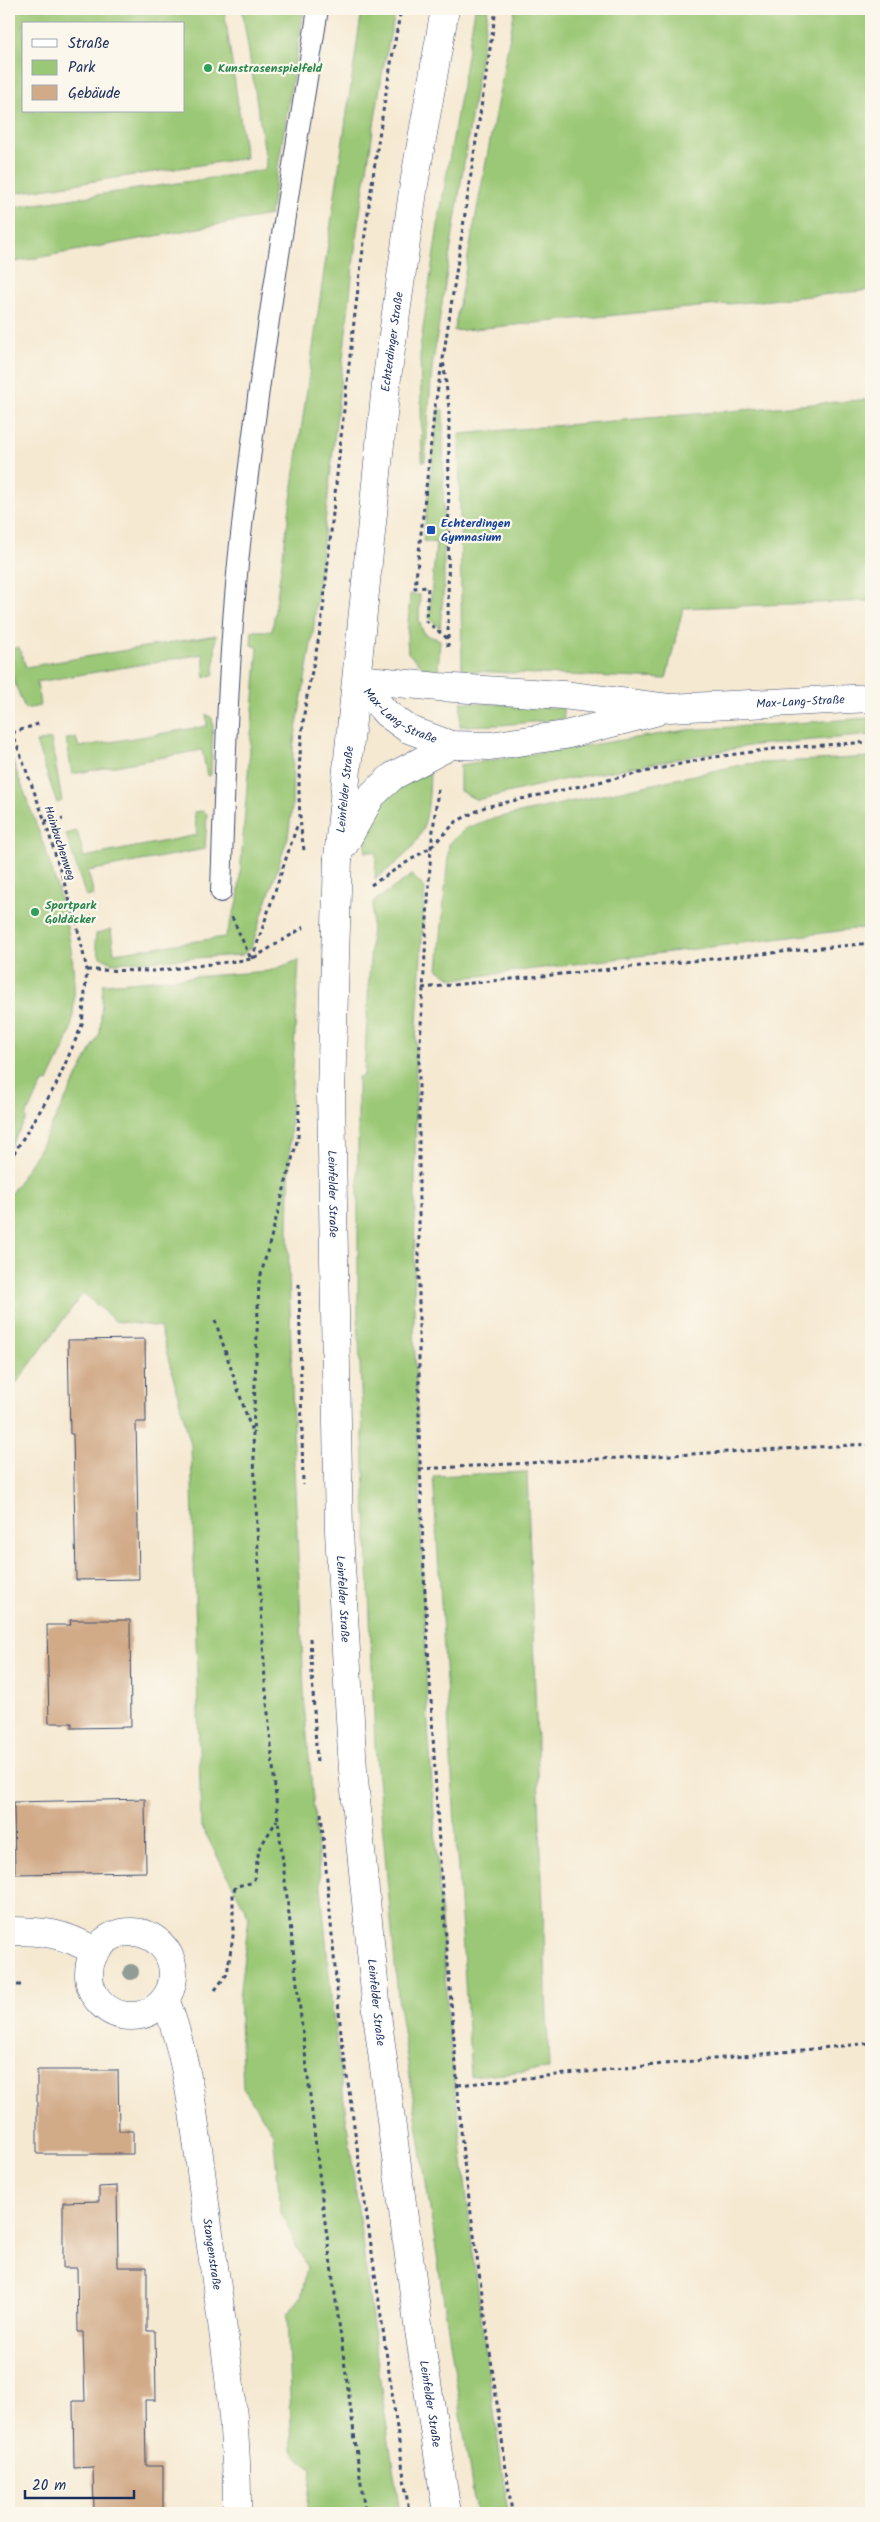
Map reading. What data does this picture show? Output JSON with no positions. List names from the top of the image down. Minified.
{"streets":{"main road":["Echterdinger Straße","Max-Lang-Straße","Leinfelder Straße","Stangenstraße"],"path":["Hainbuchenweg"]},"crossings":[["Echterdinger Straße","Max-Lang-Straße"],["Echterdinger Straße","Leinfelder Straße"],["Max-Lang-Straße","Leinfelder Straße"]],"places":{"other":["Kunstrasenspielfeld","Sportpark Goldäcker"],"transit":["Echterdingen Gymnasium"]},"legend":["Straße","Park","Gebäude"],"scale_bar":"20 m"}
